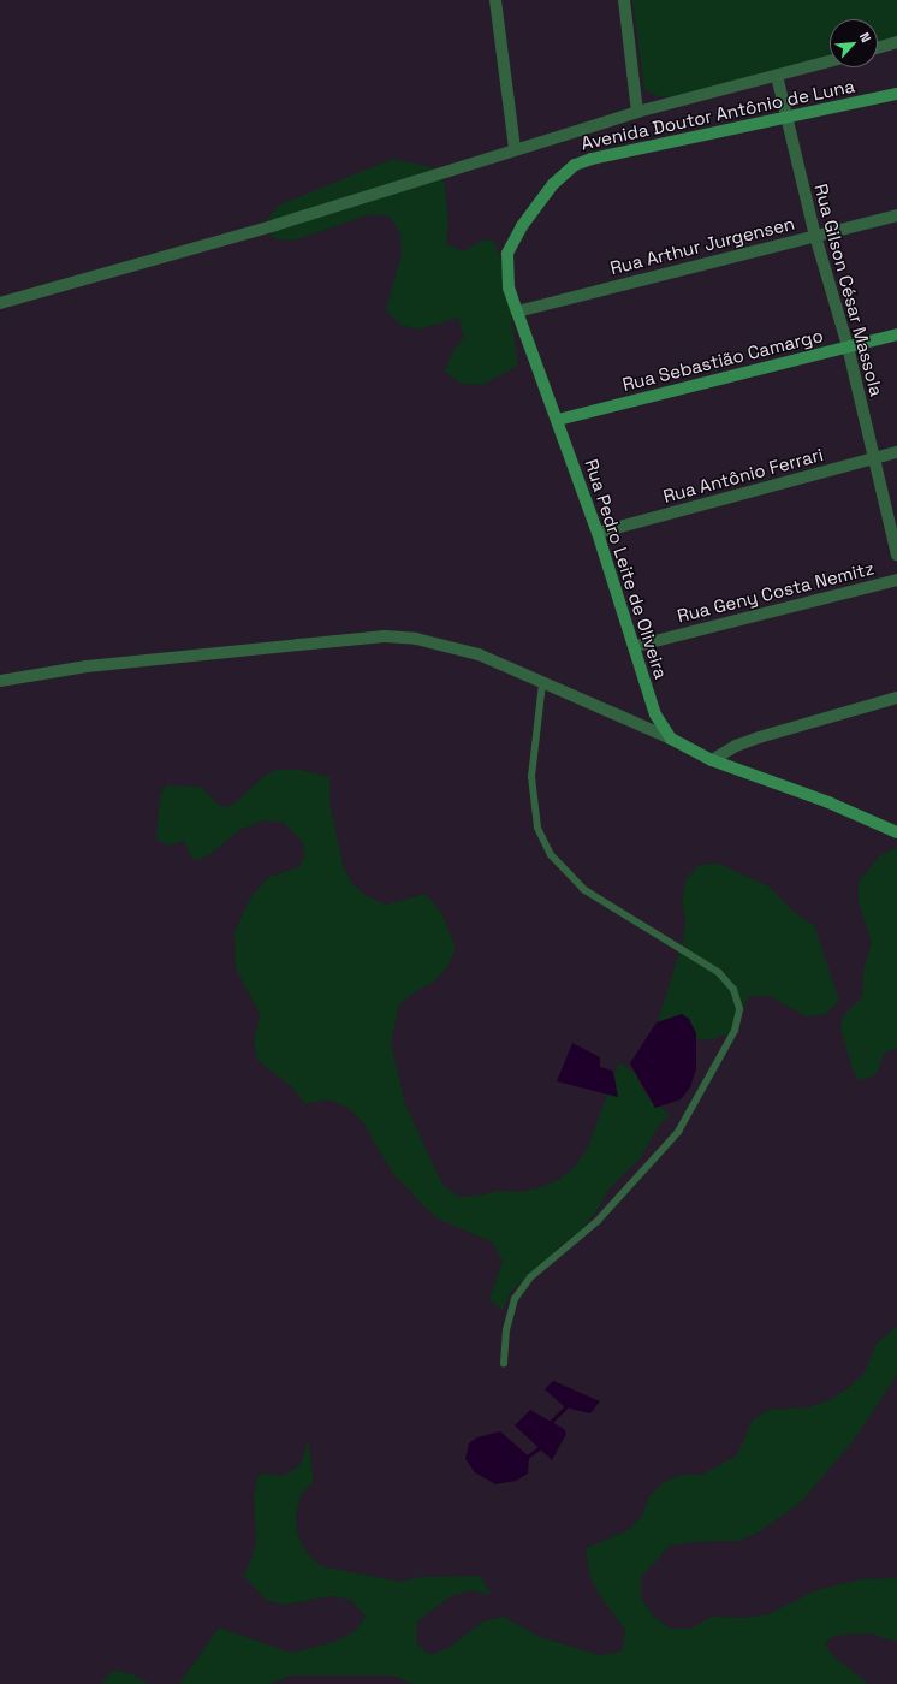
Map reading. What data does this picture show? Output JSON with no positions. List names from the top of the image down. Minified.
{"streets":{"street":["Avenida Doutor Antônio de Luna","Rua Arthur Jurgensen","Rua Gilson César Massola","Rua Sebastião Camargo","Rua Antônio Ferrari","Rua Pedro Leite de Oliveira","Rua Geny Costa Nemitz"]},"crossings":[["Avenida Doutor Antônio de Luna","Rua Gilson César Massola"],["Avenida Doutor Antônio de Luna","Rua Pedro Leite de Oliveira"],["Rua Arthur Jurgensen","Rua Gilson César Massola"],["Rua Arthur Jurgensen","Rua Pedro Leite de Oliveira"],["Rua Gilson César Massola","Rua Sebastião Camargo"],["Rua Gilson César Massola","Rua Antônio Ferrari"],["Rua Sebastião Camargo","Rua Pedro Leite de Oliveira"],["Rua Antônio Ferrari","Rua Pedro Leite de Oliveira"],["Rua Pedro Leite de Oliveira","Rua Geny Costa Nemitz"]],"north":"top right"}
